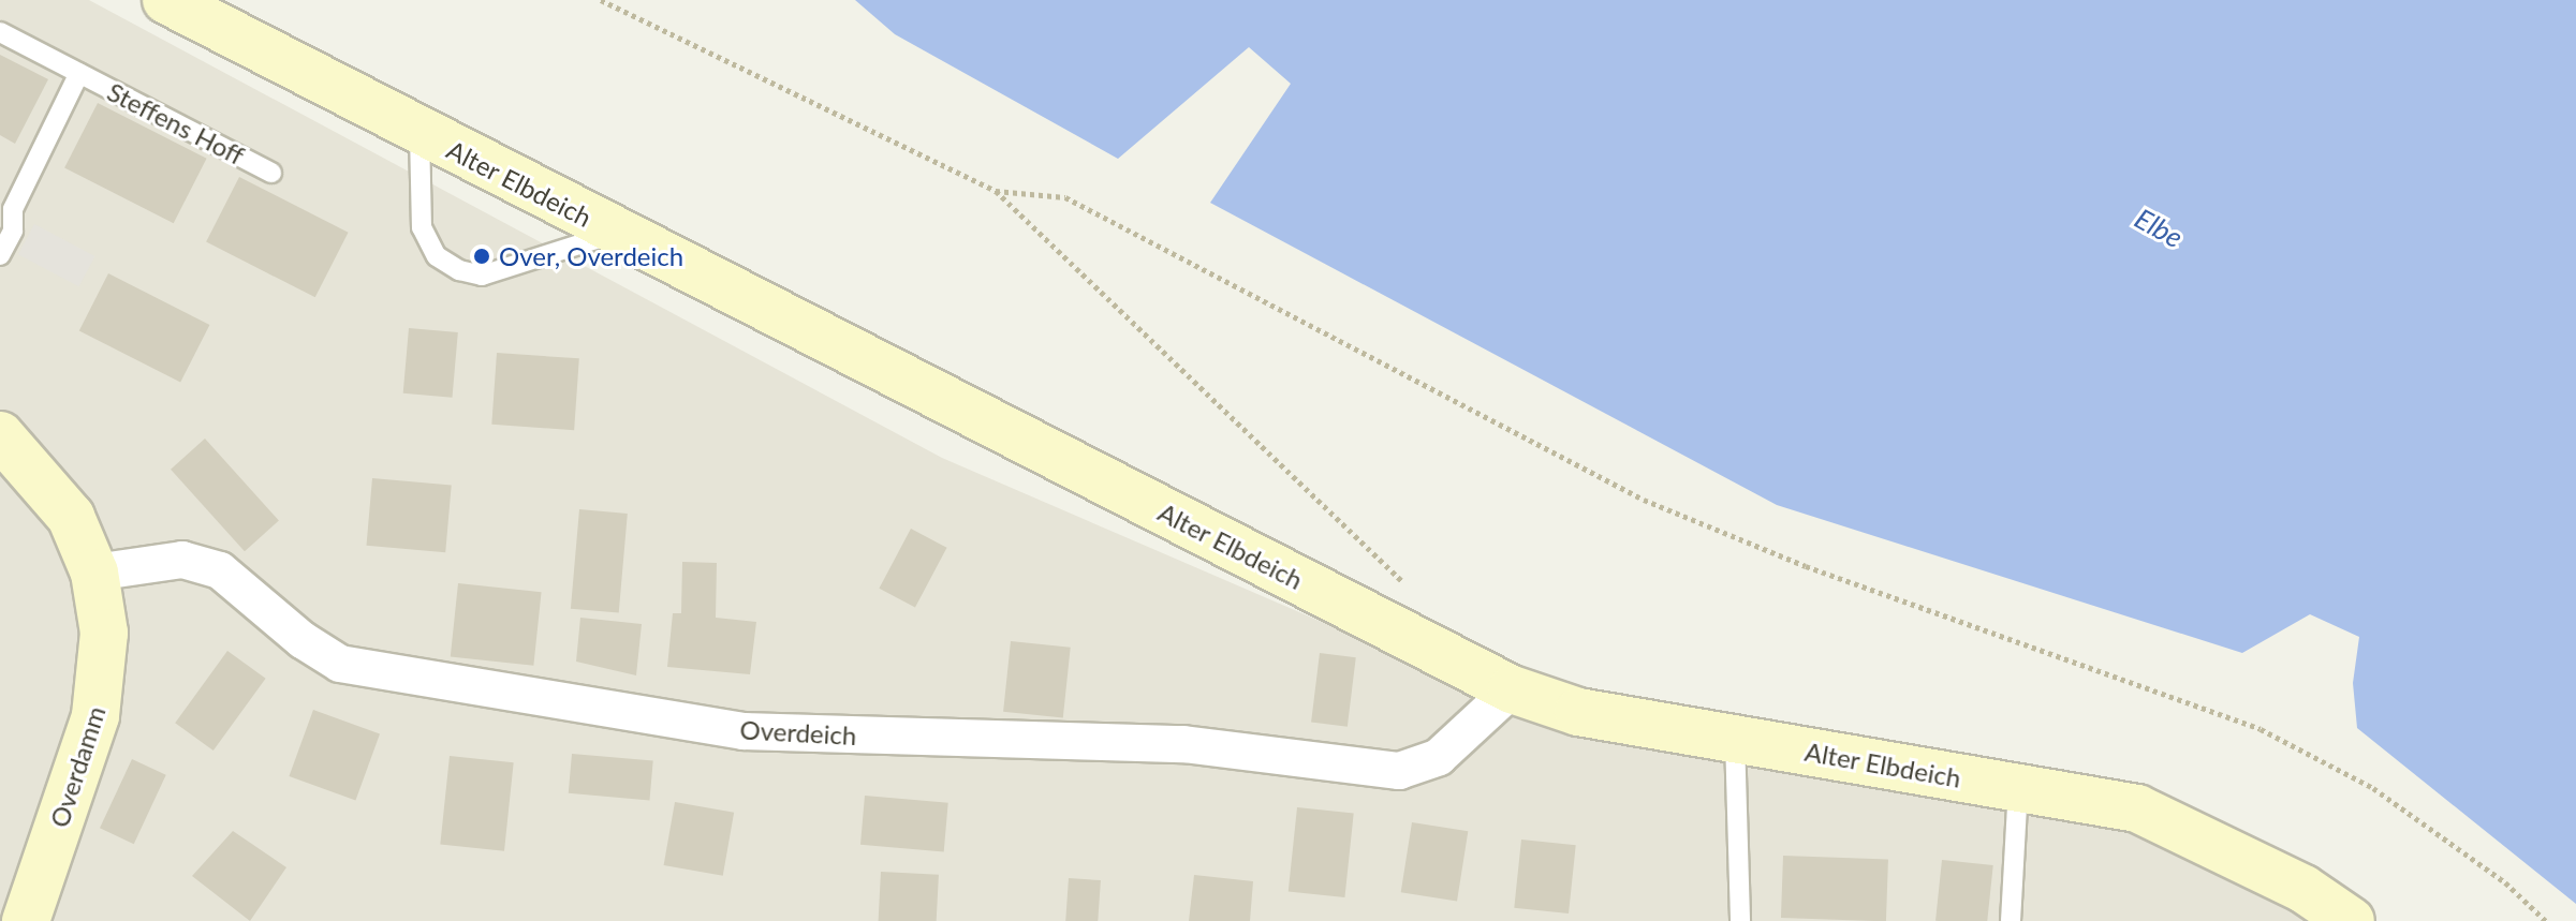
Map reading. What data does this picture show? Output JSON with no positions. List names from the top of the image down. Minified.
{"streets":{"street":["Alter Elbdeich","Overdeich","Overdamm"],"lane":["Steffens Hoff"]},"crossings":[["Alter Elbdeich","Overdeich"],["Overdeich","Overdamm"]],"water":["Elbe"],"places":["Over, Overdeich"]}
